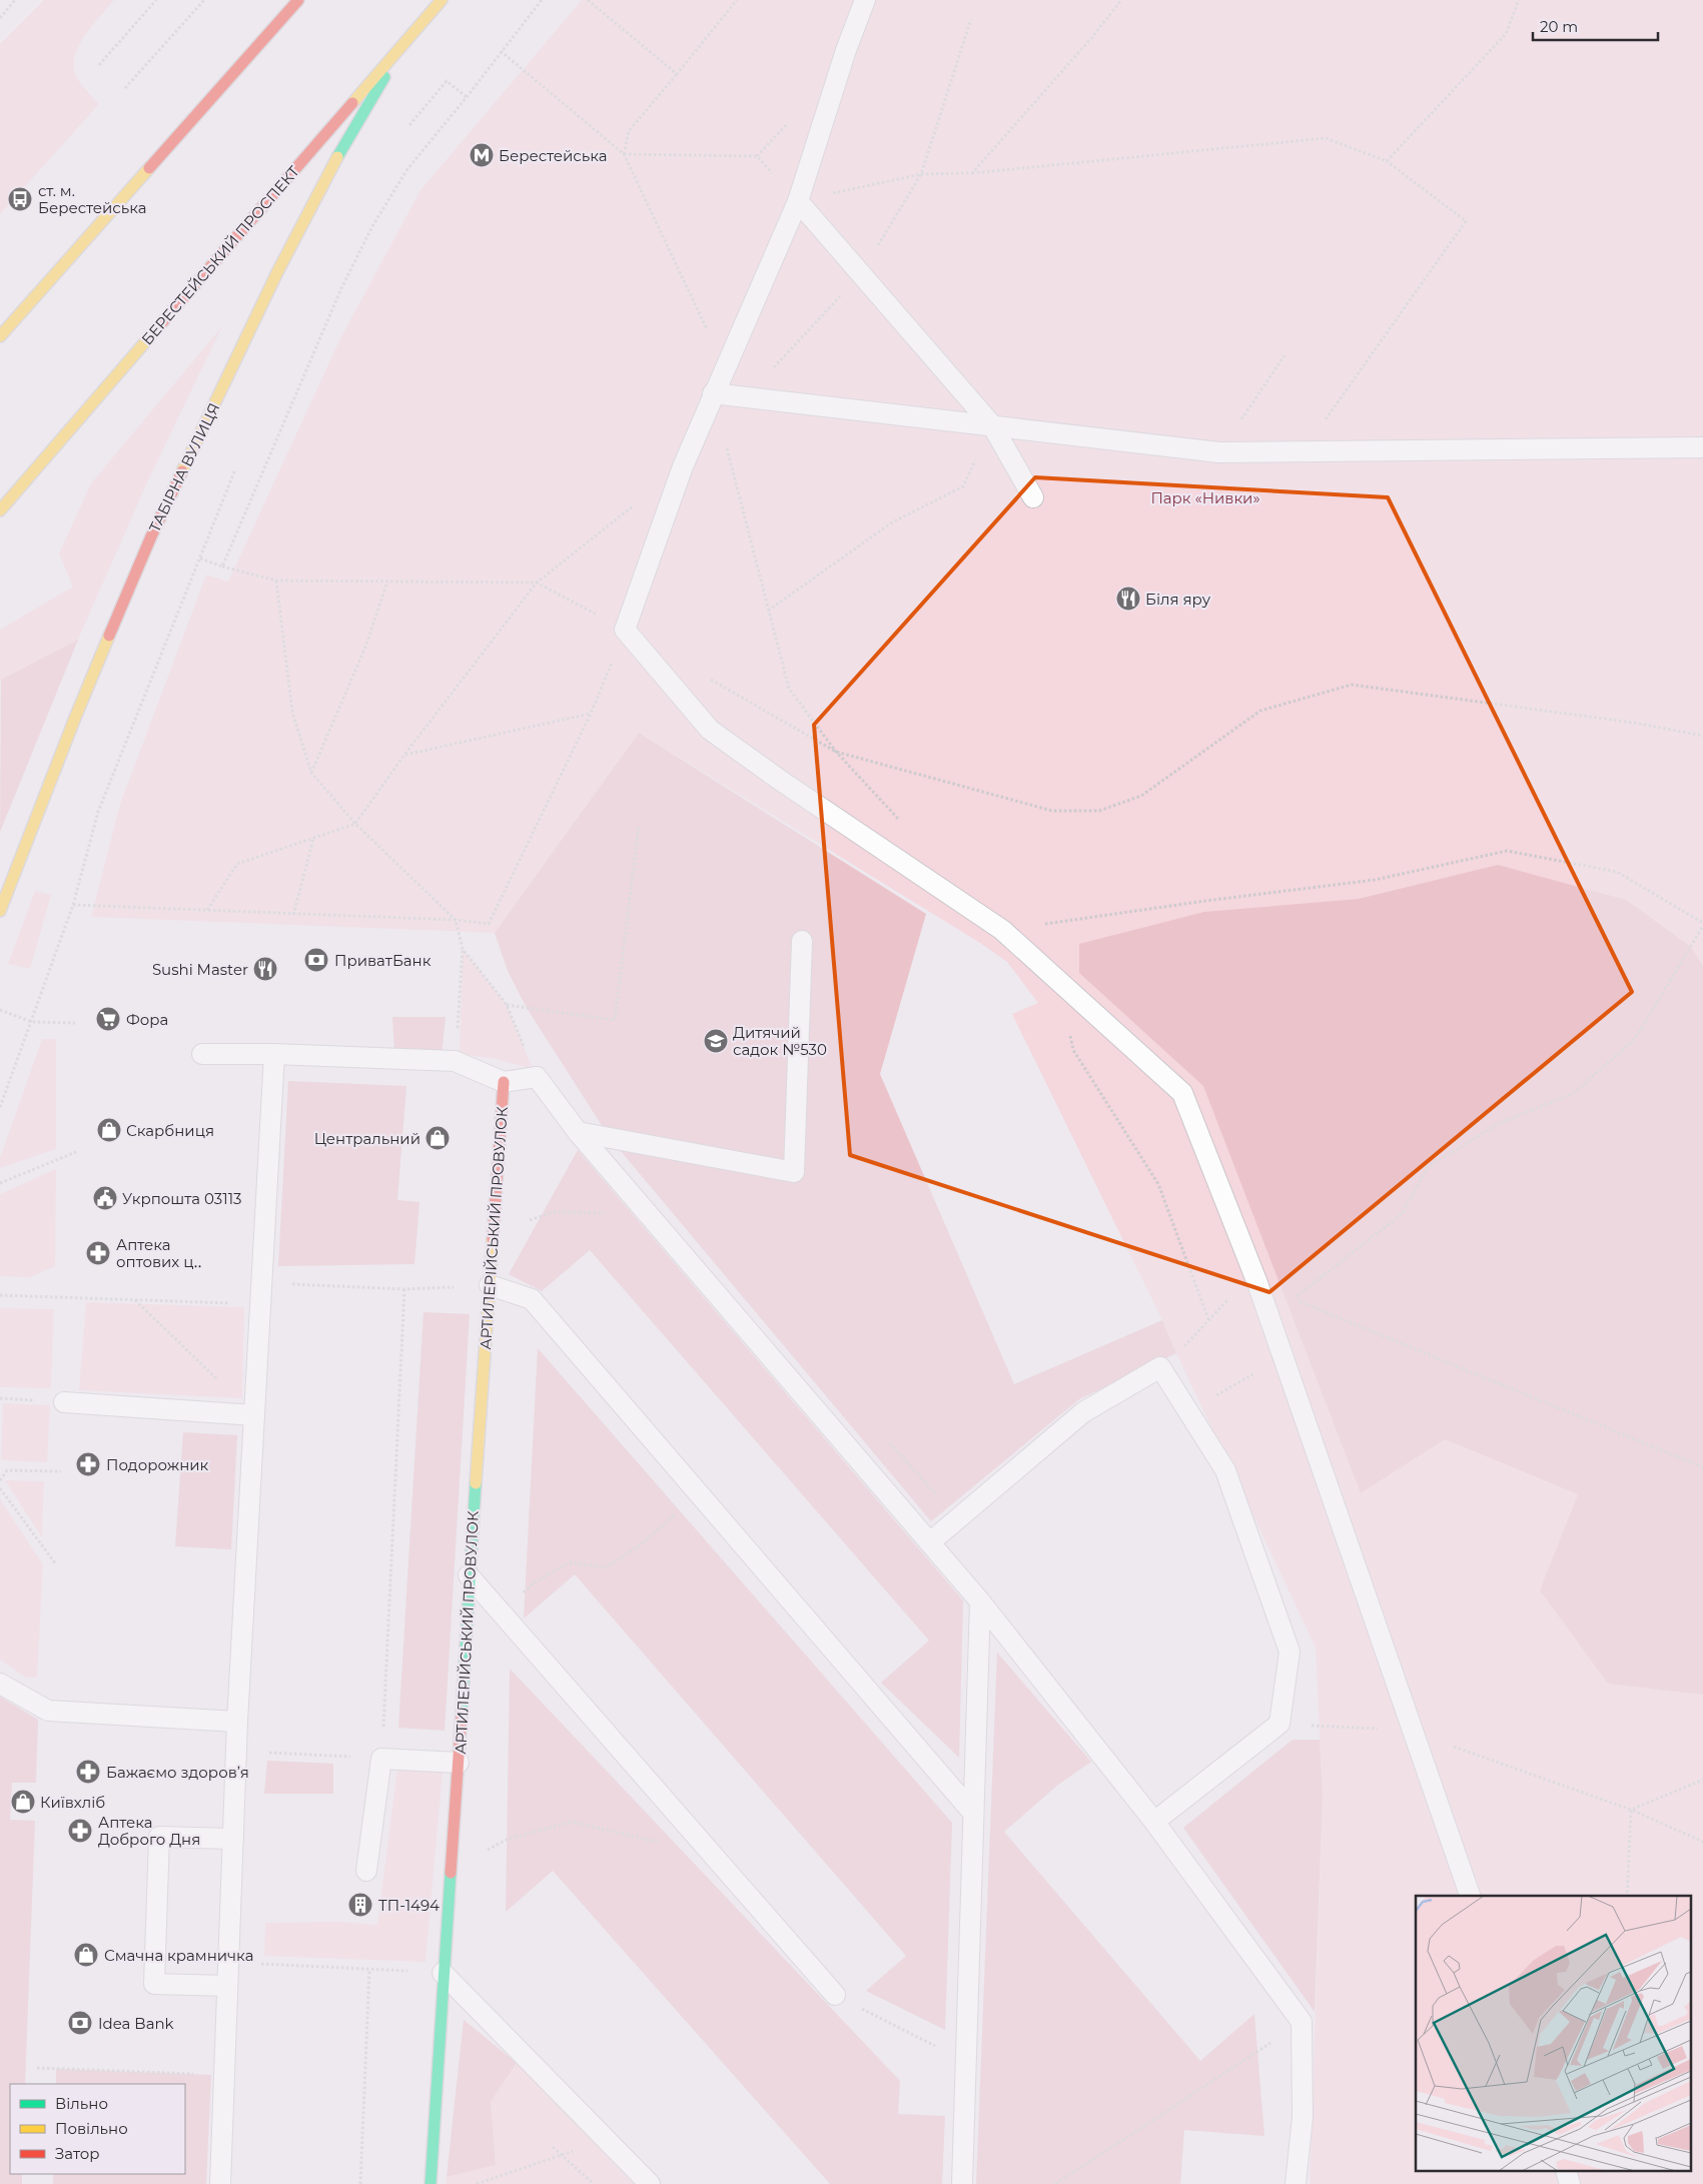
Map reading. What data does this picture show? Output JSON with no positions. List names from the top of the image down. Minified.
{"streets":{"main road":["БЕРЕСТЕЙСЬКИЙ ПРОСПЕКТ","ТАБІРНА ВУЛИЦЯ","АРТИЛЕРІЙСЬКИЙ ПРОВУЛОК"]},"crossings":[["БЕРЕСТЕЙСЬКИЙ ПРОСПЕКТ","ТАБІРНА ВУЛИЦЯ"]],"parks":["Парк «Нивки»"],"places":{"metro station":["Берестейська"],"bus stop":["ст. м. Берестейська"],"restaurant":["Біля яру","Sushi Master"],"bank":["ПриватБанк","Idea Bank"],"supermarket":["Фора"],"school or university":["Дитячий садок №530"],"shop":["Скарбниця","Центральний","Київхліб","Смачна крамничка"],"public building":["Укрпошта 03113"],"pharmacy":["Аптека оптових ц‥","Подорожник","Бажаємо здоровʼя","Аптека Доброго Дня"],"building":["ТП-1494"]},"legend":["Вільно","Повільно","Затор"],"scale_bar":"20 m"}
